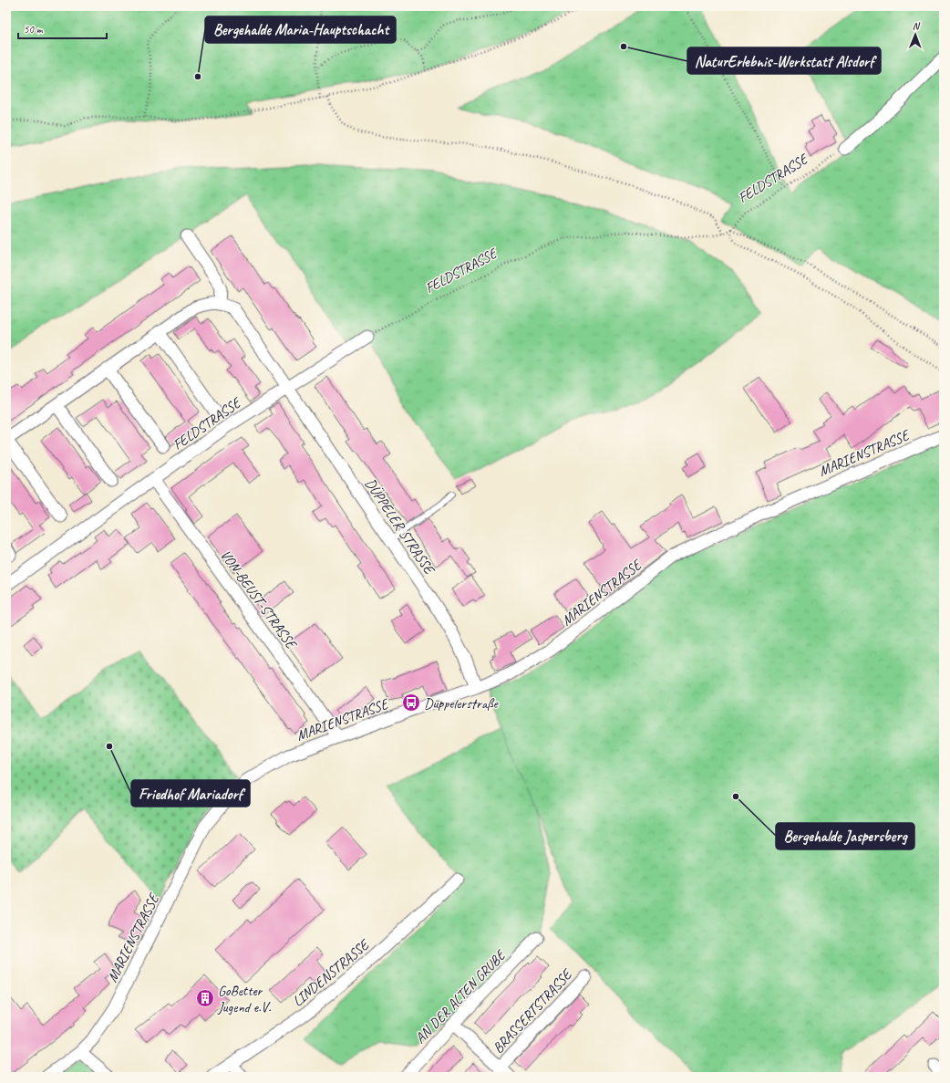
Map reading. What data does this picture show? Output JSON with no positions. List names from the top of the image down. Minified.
{"streets":{"street":["FELDSTRASSE","MARIENSTRASSE","DÜPPELER STRASSE","VON-BEUST-STRASSE","LINDENSTRASSE","AN DER ALTEN GRUBE","BRASSERTSTRASSE"]},"crossings":[["FELDSTRASSE","DÜPPELER STRASSE"],["FELDSTRASSE","VON-BEUST-STRASSE"],["MARIENSTRASSE","DÜPPELER STRASSE"],["MARIENSTRASSE","VON-BEUST-STRASSE"],["AN DER ALTEN GRUBE","BRASSERTSTRASSE"]],"places":{"other":["NaturErlebnis-Werkstatt Alsdorf","Bergehalde Maria-Hauptschacht","Friedhof Mariadorf","Bergehalde Jaspersberg"],"bus stop":["Düppelerstraße"],"building":["GoBetter Jugend e.V."]},"scale_bar":"50 m","north":"top"}
